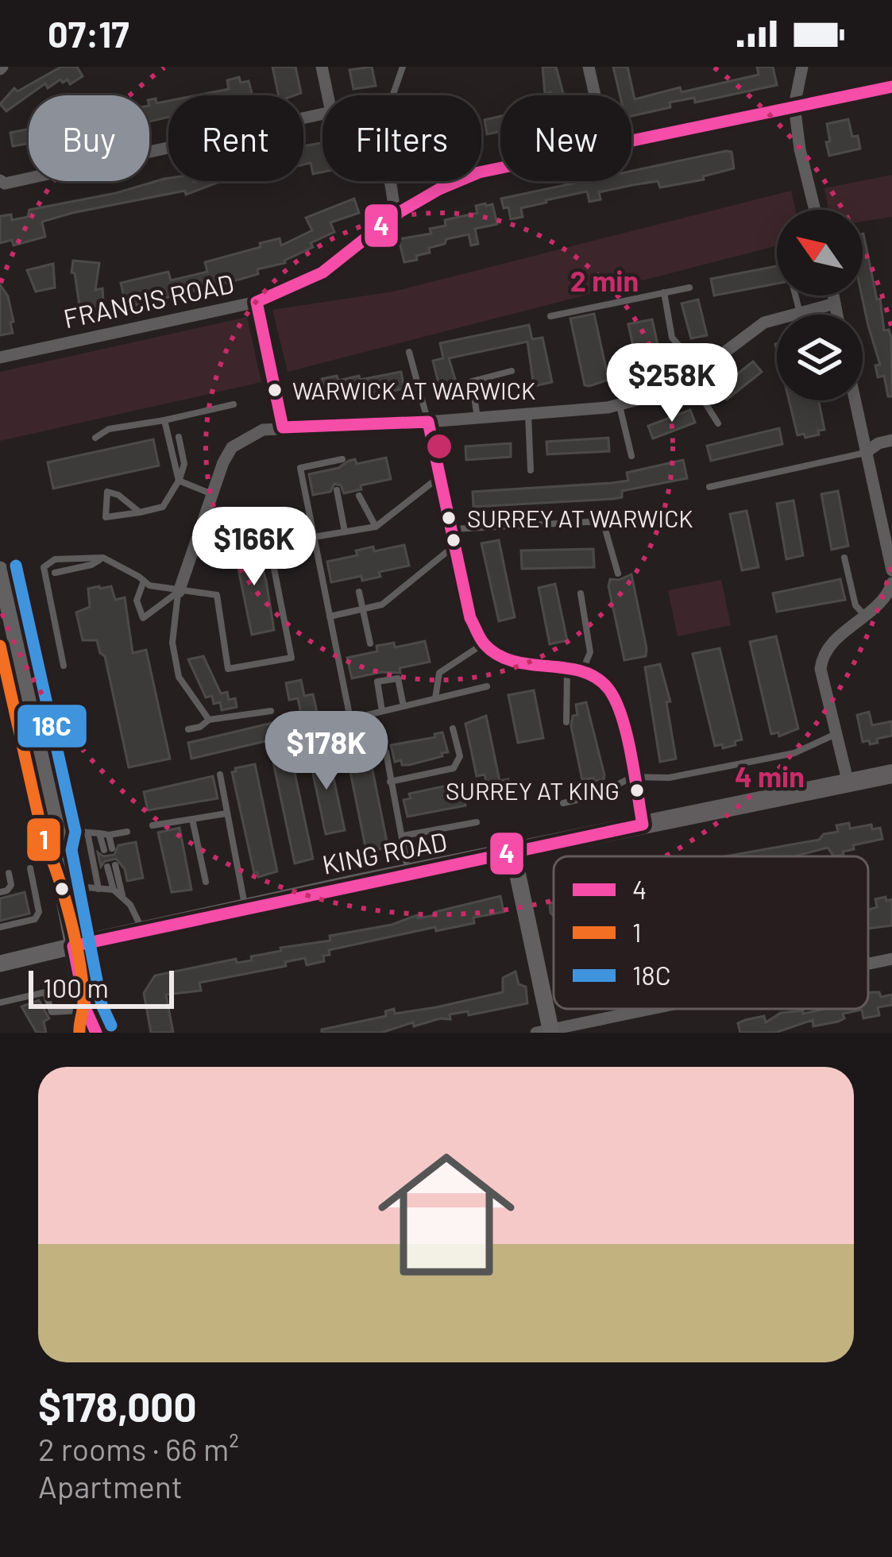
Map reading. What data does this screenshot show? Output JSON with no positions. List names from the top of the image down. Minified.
{"streets":{"main road":["KING ROAD"],"street":["FRANCIS ROAD"]},"places":["WARWICK AT WARWICK","SURREY AT WARWICK","SURREY AT KING"],"lines":["transit line 4","transit line 18C","transit line 1"],"legend":["4","1","18C"],"scale_bar":"100 m","north":"top left","page":{"status":"07:17","chip":["Buy","Rent","Filters","New"],"price":["$258K","$166K","$178K"],"scale":"100 m","list":[{"name":"$178,000","note":"2 rooms · 66 m² · Apartment"}]},"rings":["2 min","4 min"]}
